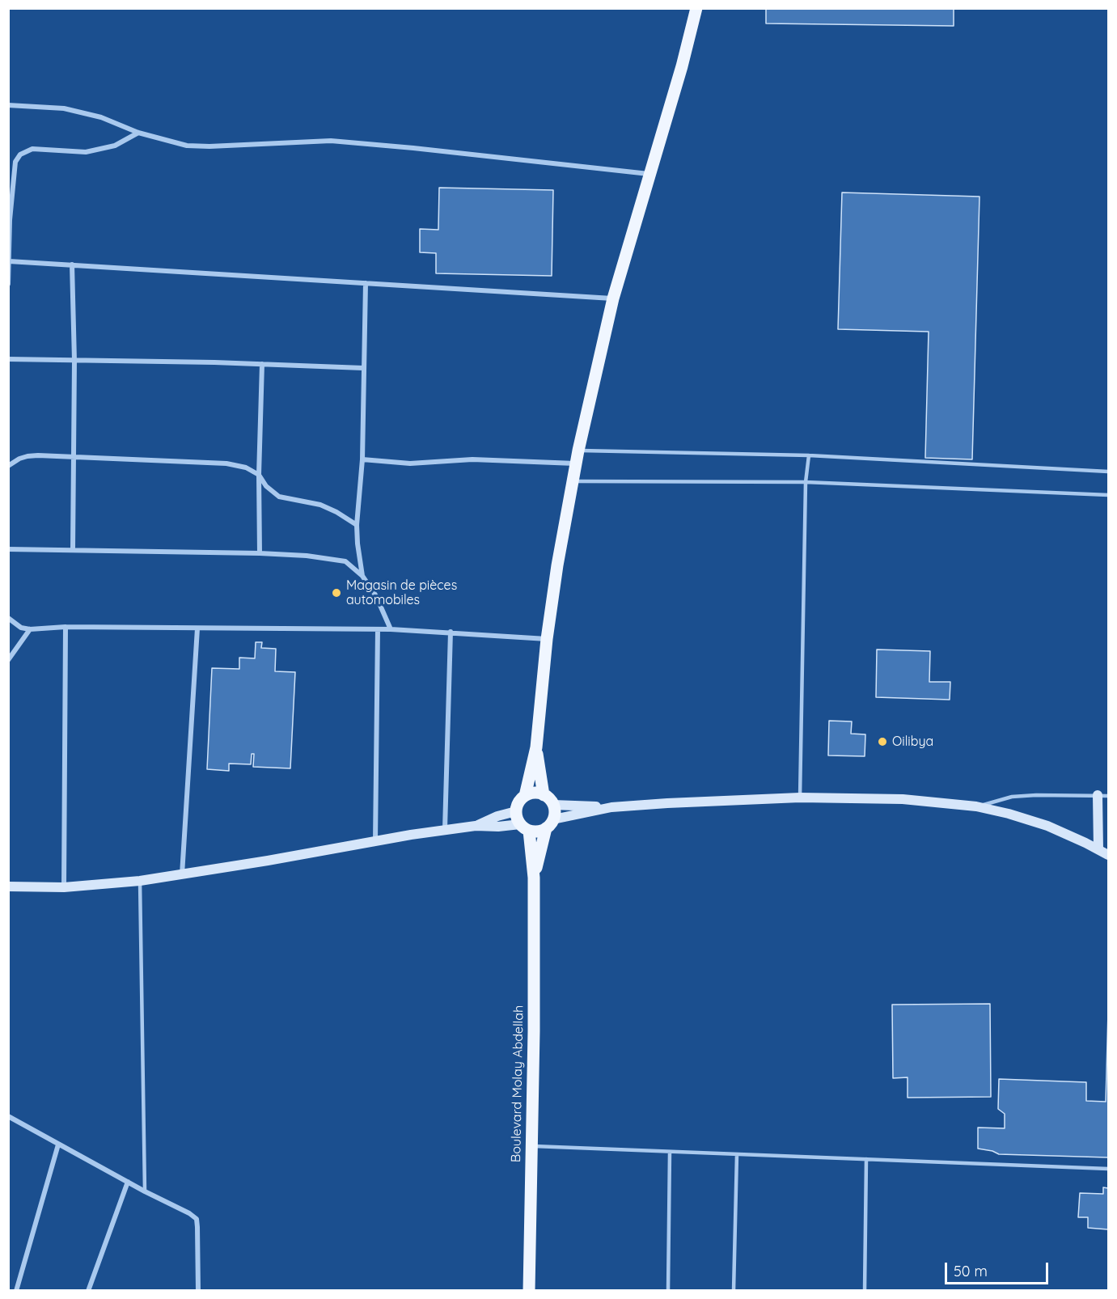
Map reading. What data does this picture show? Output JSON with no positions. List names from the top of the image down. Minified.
{"streets":{"main road":["Boulevard Molay Abdellah"]},"places":["Magasin de pièces automobiles","Oilibya"],"scale_bar":"50 m"}
